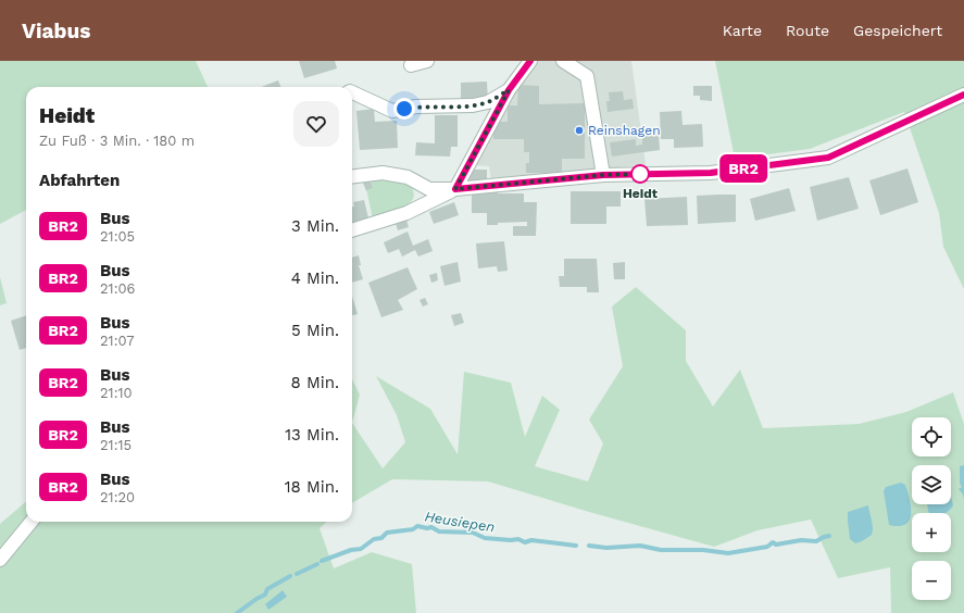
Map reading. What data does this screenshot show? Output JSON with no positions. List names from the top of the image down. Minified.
{"water":["Heusiepen"],"places":["Reinshagen","Heidt"],"lines":["bus line BR2"],"page":{"header":"Viabus","nav":["Karte","Route","Gespeichert"],"on_map":"BR2","heading":[["Heidt","Zu Fuß · 3 Min. · 180 m"],"Abfahrten"],"list":[{"mark":"BR2","name":"Bus","note":"21:05","value":"3 Min."},{"mark":"BR2","name":"Bus","note":"21:06","value":"4 Min."},{"mark":"BR2","name":"Bus","note":"21:07","value":"5 Min."},{"mark":"BR2","name":"Bus","note":"21:10","value":"8 Min."},{"mark":"BR2","name":"Bus","note":"21:15","value":"13 Min."},{"mark":"BR2","name":"Bus","note":"21:20","value":"18 Min."}],"map_buttons":["+","−"]}}
